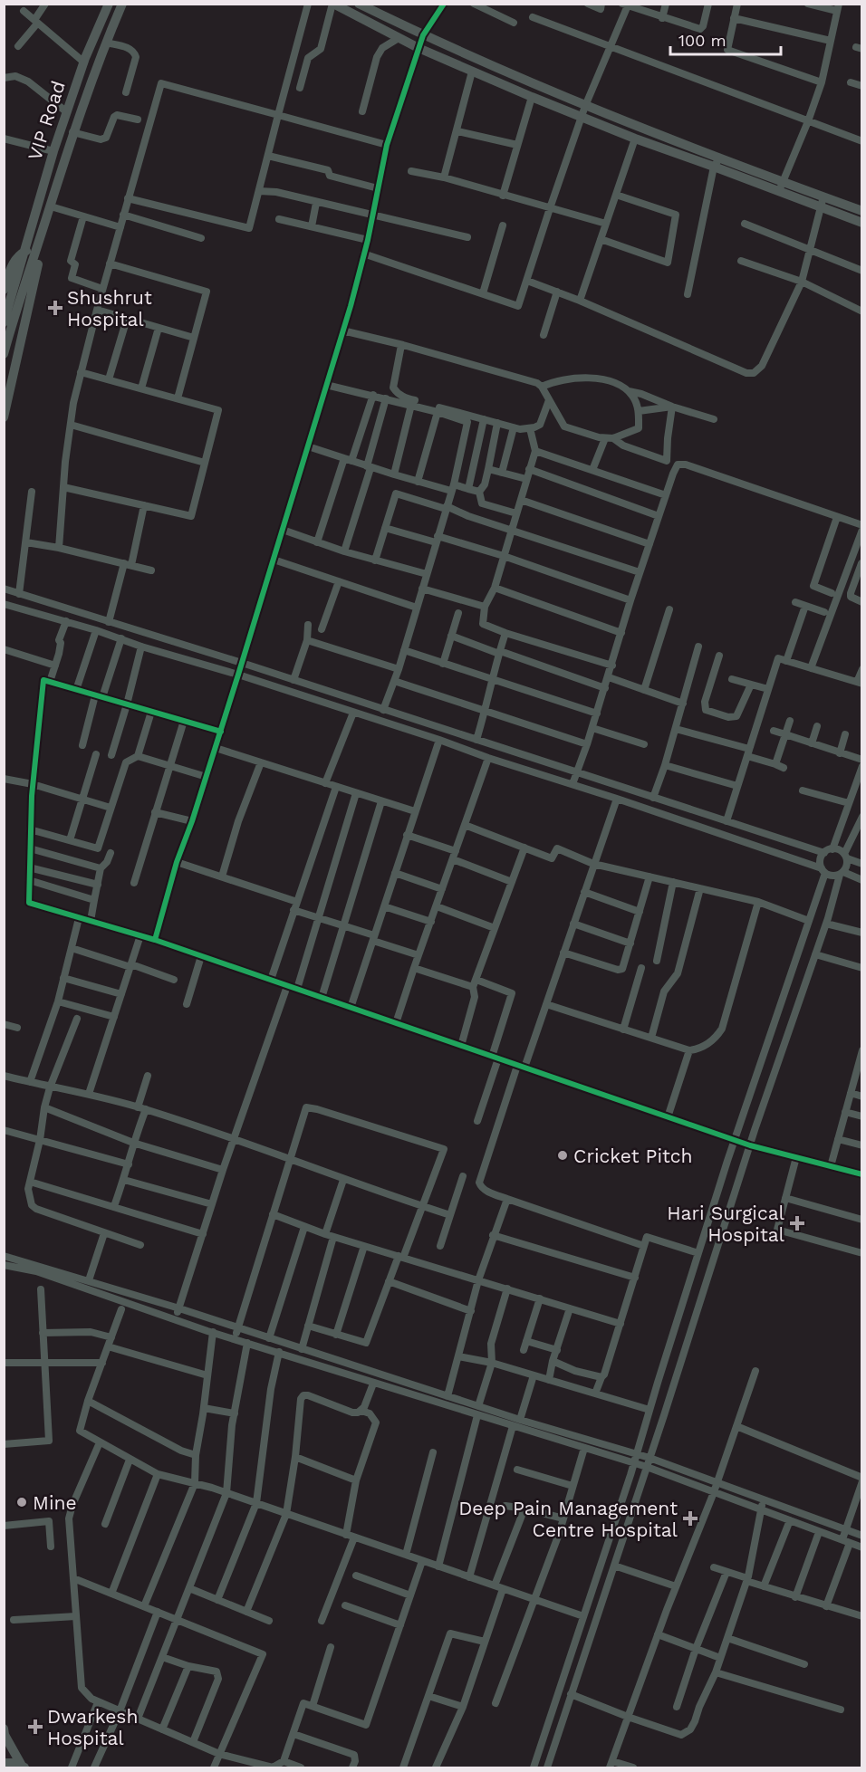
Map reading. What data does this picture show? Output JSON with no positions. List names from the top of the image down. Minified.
{"streets":{"main road":["VIP Road"]},"places":{"health":["Shushrut Hospital","Hari Surgical Hospital","Deep Pain Management Centre Hospital","Dwarkesh Hospital"],"other":["Cricket Pitch","Mine"]},"scale_bar":"100 m"}
